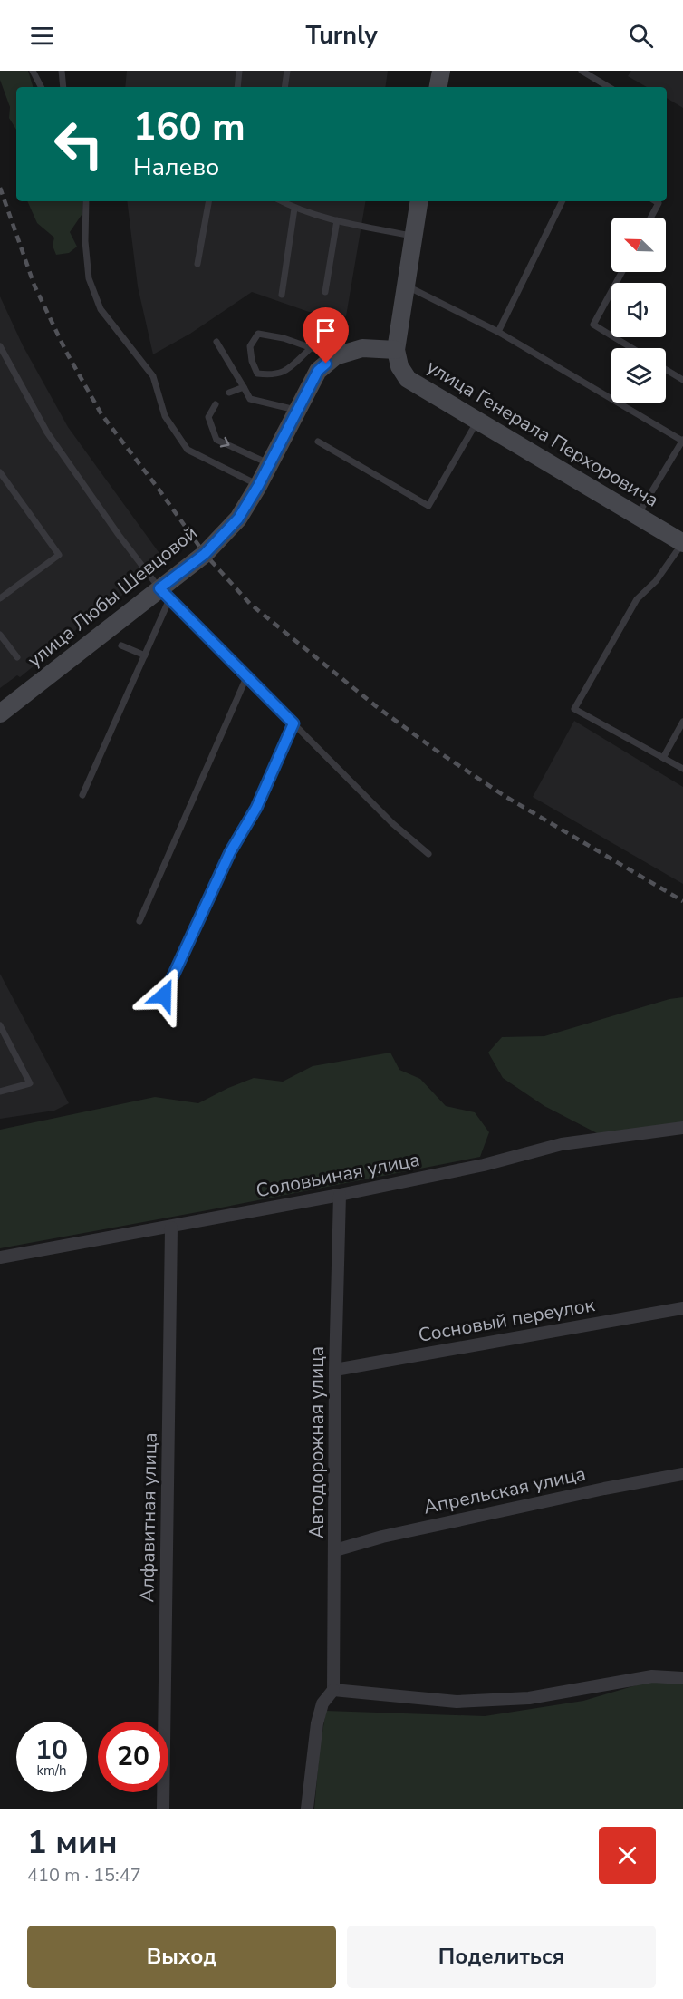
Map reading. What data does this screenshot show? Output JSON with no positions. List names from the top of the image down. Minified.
{"streets":{"street":["улица Генерала Перхоровича","улица Любы Шевцовой","Соловьиная улица","Сосновый переулок","Автодорожная улица","Апрельская улица","Алфавитная улица"]},"crossings":[["улица Генерала Перхоровича","улица Любы Шевцовой"],["Соловьиная улица","Автодорожная улица"],["Соловьиная улица","Алфавитная улица"],["Сосновый переулок","Автодорожная улица"],["Автодорожная улица","Апрельская улица"]],"north":"top left","page":{"header":"Turnly","turn":["160 m","Налево"],"speed":"10 km/h","limit":"20","heading":["1 мин","410 m · 15:47"],"buttons":["Выход","Поделиться"]}}
